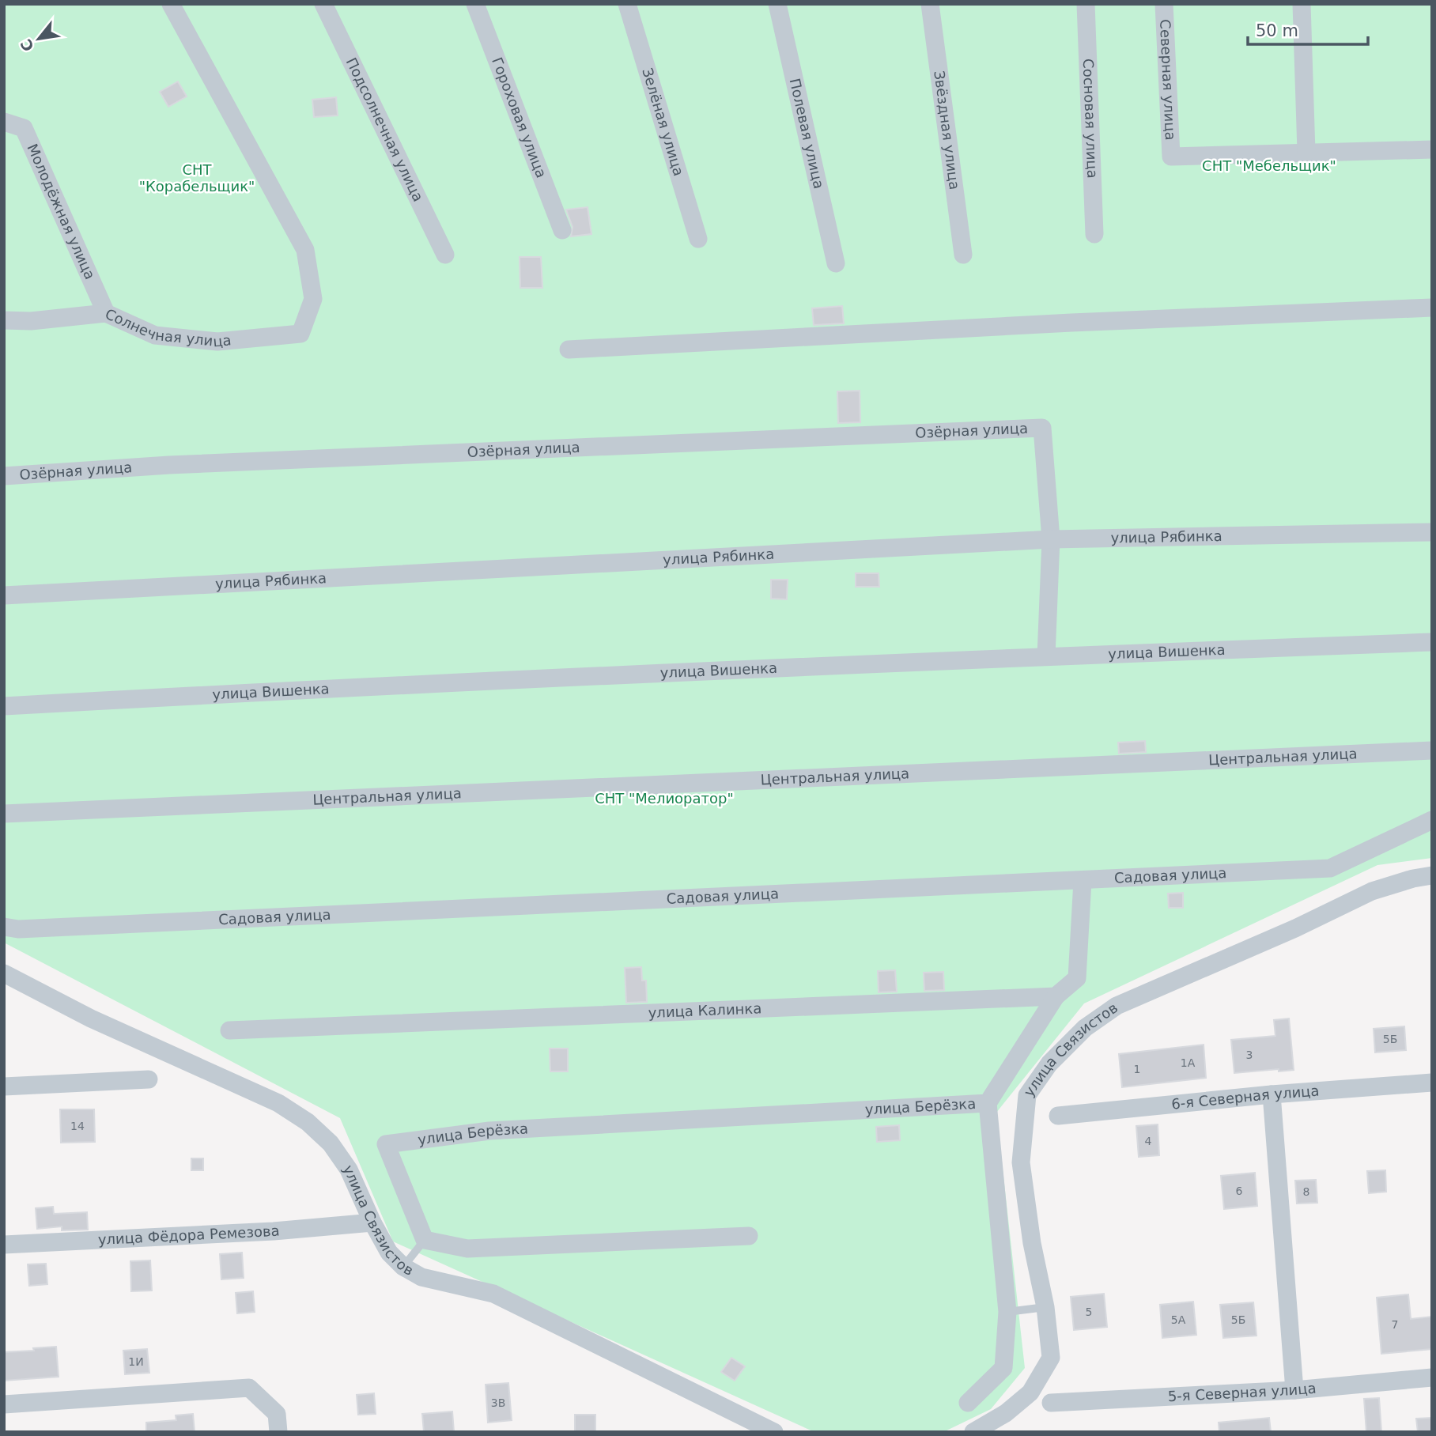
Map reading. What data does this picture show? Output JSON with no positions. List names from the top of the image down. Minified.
{"streets":{"street":["Северная улица","Гороховая улица","Сосновая улица","Зелёная улица","Подсолнечная улица","Звёздная улица","Полевая улица","Молодёжная улица","Солнечная улица","Озёрная улица","улица Рябинка","улица Вишенка","Центральная улица","Садовая улица","улица Калинка","улица Связистов","6-я Северная улица","улица Берёзка","улица Фёдора Ремезова","5-я Северная улица"]},"crossings":[["Молодёжная улица","Солнечная улица"],["Озёрная улица","улица Рябинка"],["улица Калинка","улица Берёзка"],["улица Связистов","улица Фёдора Ремезова"]],"parks":["СНТ \"Мебельщик\"","СНТ \"Корабельщик\"","СНТ \"Мелиоратор\""],"house_numbers":["5Б","3","1А","1","14","4","6","8","5","5А","5Б","7","1И","3В"],"scale_bar":"50 m","north":"bottom left"}
